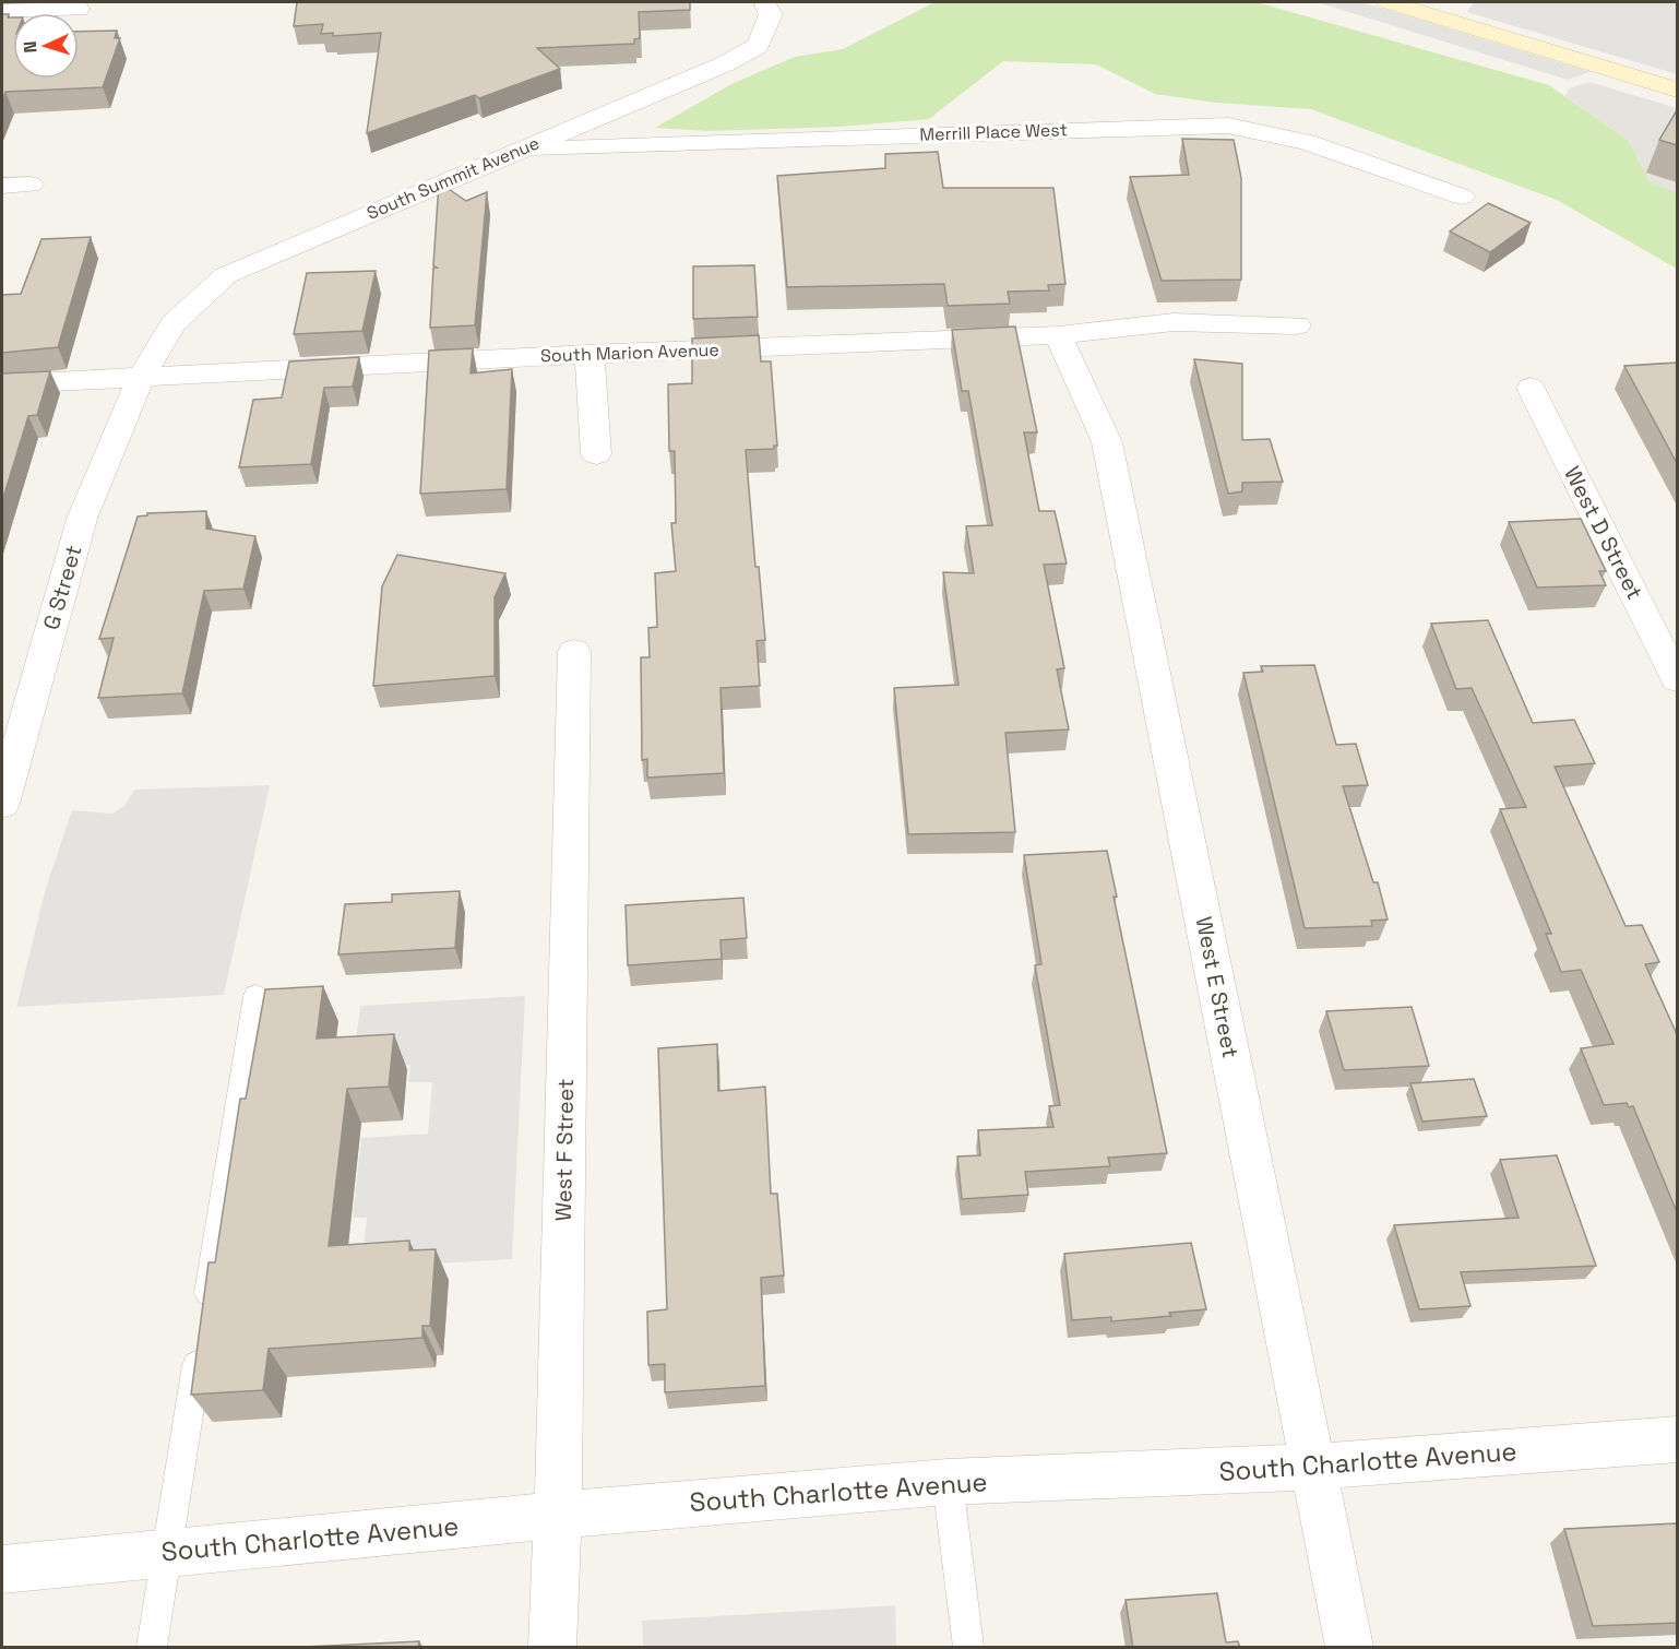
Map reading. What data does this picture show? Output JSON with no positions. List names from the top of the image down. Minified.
{"streets":{"street":["Merrill Place West","South Summit Avenue","South Marion Avenue","West D Street","G Street","West E Street","West F Street","South Charlotte Avenue"]},"crossings":[["Merrill Place West","South Summit Avenue"],["South Summit Avenue","South Marion Avenue"],["South Summit Avenue","G Street"],["South Marion Avenue","G Street"],["South Marion Avenue","West E Street"],["West E Street","South Charlotte Avenue"],["West F Street","South Charlotte Avenue"]],"north":"left"}
